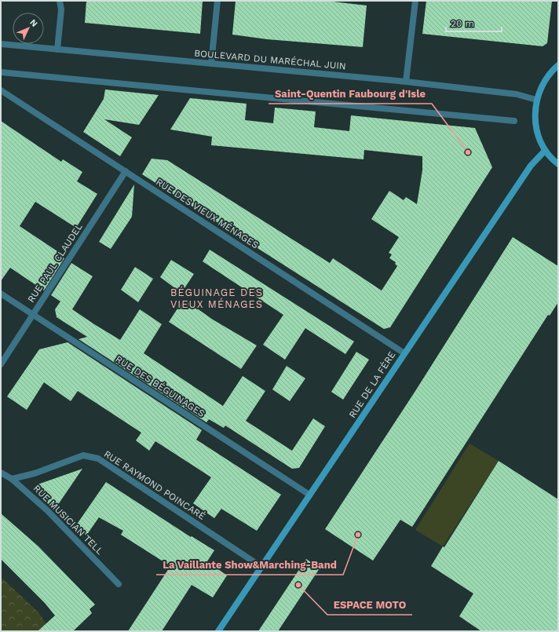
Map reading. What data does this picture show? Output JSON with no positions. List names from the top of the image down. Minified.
{"streets":{"main road":["RUE DE LA FÈRE"],"street":["BOULEVARD DU MARÉCHAL JUIN","RUE DES VIEUX MÉNAGES","RUE PAUL CLAUDEL","RUE DES BÉGUINAGES","RUE RAYMOND POINCARÉ","RUE MUSICIAN TELL"]},"crossings":[["RUE DES VIEUX MÉNAGES","RUE PAUL CLAUDEL"],["RUE DES VIEUX MÉNAGES","RUE DE LA FÈRE"],["RUE PAUL CLAUDEL","RUE DES BÉGUINAGES"],["RUE DE LA FÈRE","RUE DES BÉGUINAGES"],["RUE DE LA FÈRE","RUE RAYMOND POINCARÉ"],["RUE RAYMOND POINCARÉ","RUE MUSICIAN TELL"]],"districts":["BÉGUINAGE DES VIEUX MÉNAGES"],"places":["Saint-Quentin Faubourg d'Isle","La Vaillante Show&Marching-Band","ESPACE MOTO"],"scale_bar":"20 m","north":"top right"}
